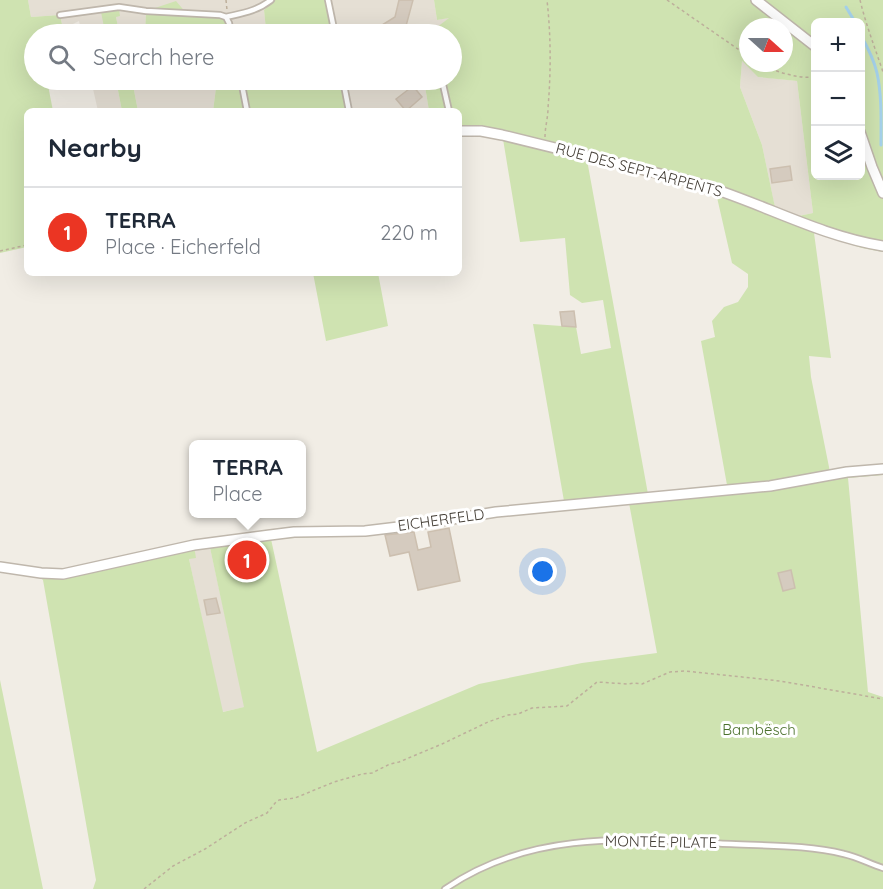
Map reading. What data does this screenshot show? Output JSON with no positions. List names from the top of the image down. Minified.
{"streets":{"street":["RUE DES SEPT-ARPENTS","EICHERFELD"],"lane":["MONTÉE PILATE"]},"parks":["Bambësch"],"north":"right","page":{"map_buttons":["+","−"],"search":"Search here","heading":"Nearby","list":[{"mark":"1","name":"TERRA","note":"Place · Eicherfeld","value":"220 m"}],"popup":["TERRA","Place"],"pins":"1"}}
